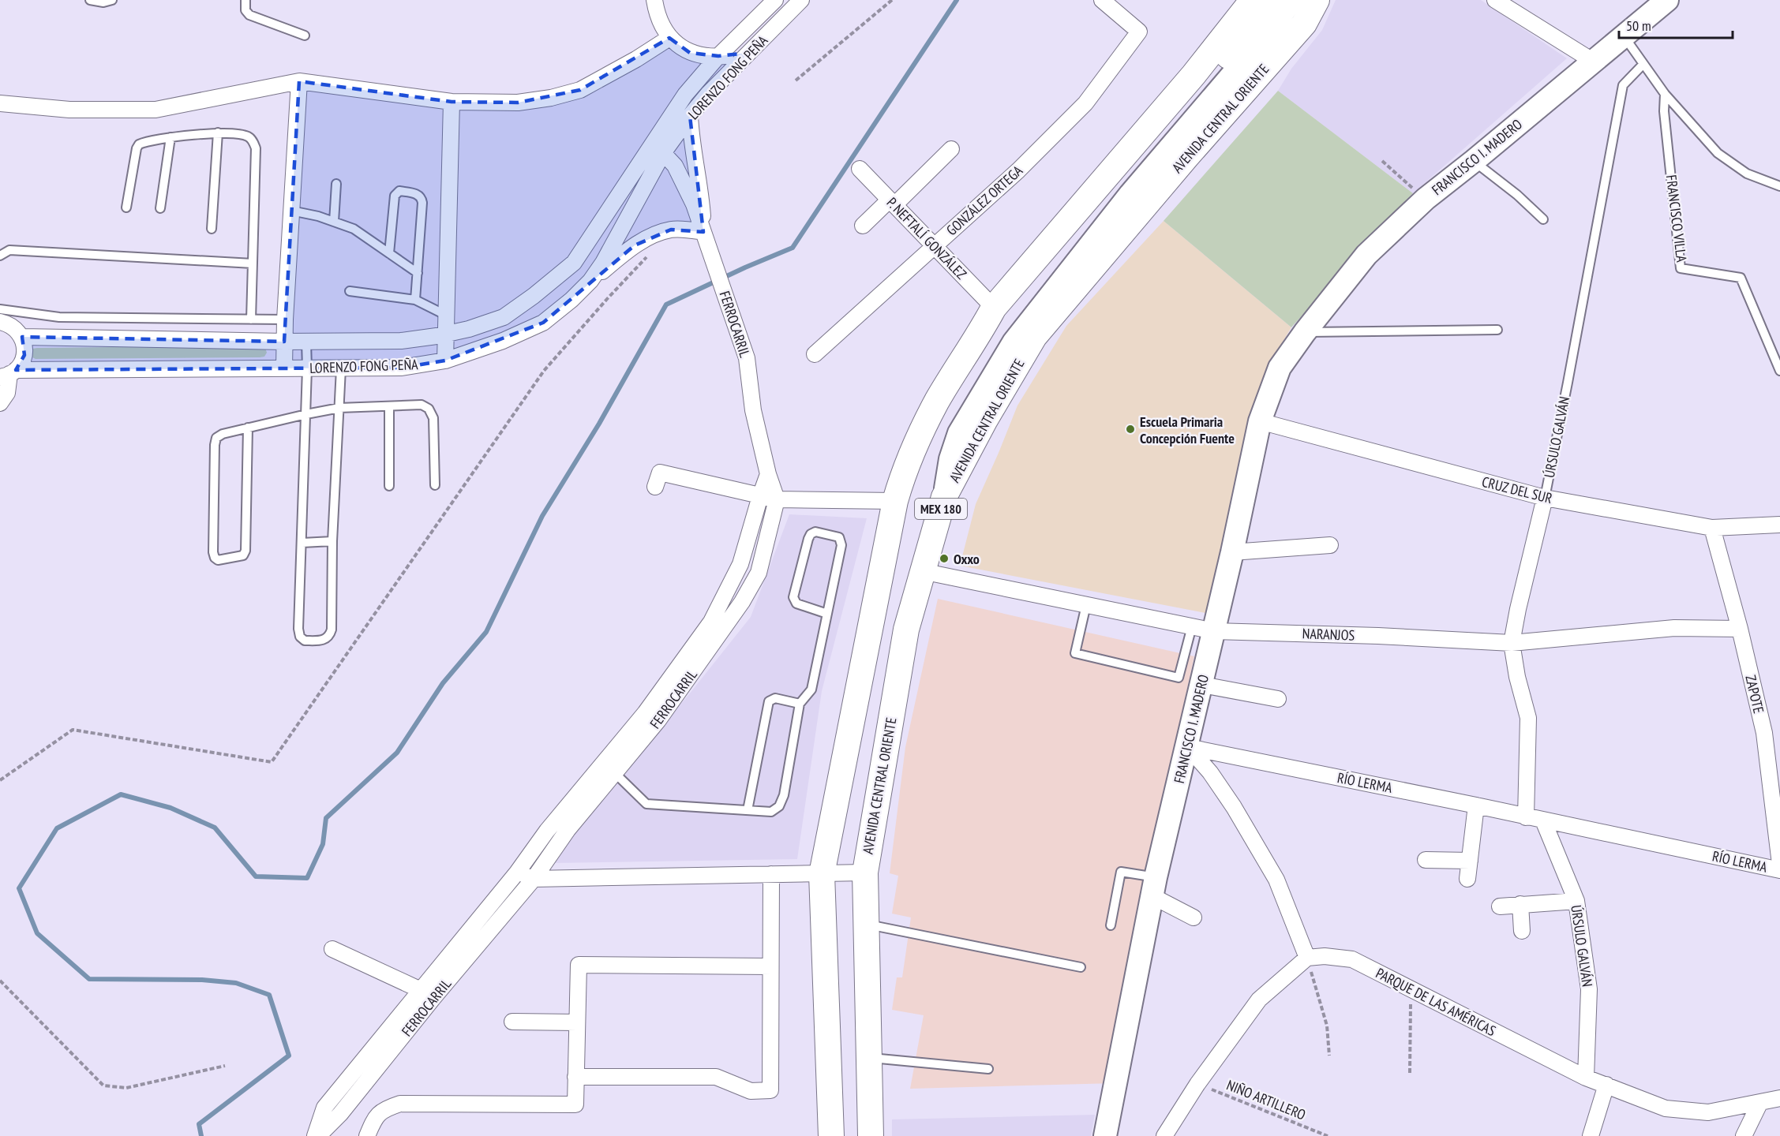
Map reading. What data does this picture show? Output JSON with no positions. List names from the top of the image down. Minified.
{"streets":{"main road":["AVENIDA CENTRAL ORIENTE","MEX 180"],"street":["LORENZO FONG PEÑA","FRANCISCO I. MADERO","GONZÁLEZ ORTEGA","P. NEFTALÍ GONZÁLEZ","FERROCARRIL","ÚRSULO GALVÁN","CRUZ DEL SUR","NARANJOS","ZAPOTE","RÍO LERMA","PARQUE DE LAS AMÉRICAS"],"lane":["FRANCISCO VILLA"],"path":["NIÑO ARTILLERO"]},"crossings":[["LORENZO FONG PEÑA","FERROCARRIL"],["AVENIDA CENTRAL ORIENTE","NARANJOS"],["FRANCISCO I. MADERO","CRUZ DEL SUR"],["FRANCISCO I. MADERO","NARANJOS"],["FRANCISCO I. MADERO","RÍO LERMA"],["GONZÁLEZ ORTEGA","P. NEFTALÍ GONZÁLEZ"],["P. NEFTALÍ GONZÁLEZ","MEX 180"],["ÚRSULO GALVÁN","CRUZ DEL SUR"],["ÚRSULO GALVÁN","NARANJOS"],["ÚRSULO GALVÁN","RÍO LERMA"],["ÚRSULO GALVÁN","PARQUE DE LAS AMÉRICAS"],["CRUZ DEL SUR","ZAPOTE"],["NARANJOS","ZAPOTE"]],"places":["Escuela Primaria Concepción Fuente","Oxxo"],"scale_bar":"50 m"}
